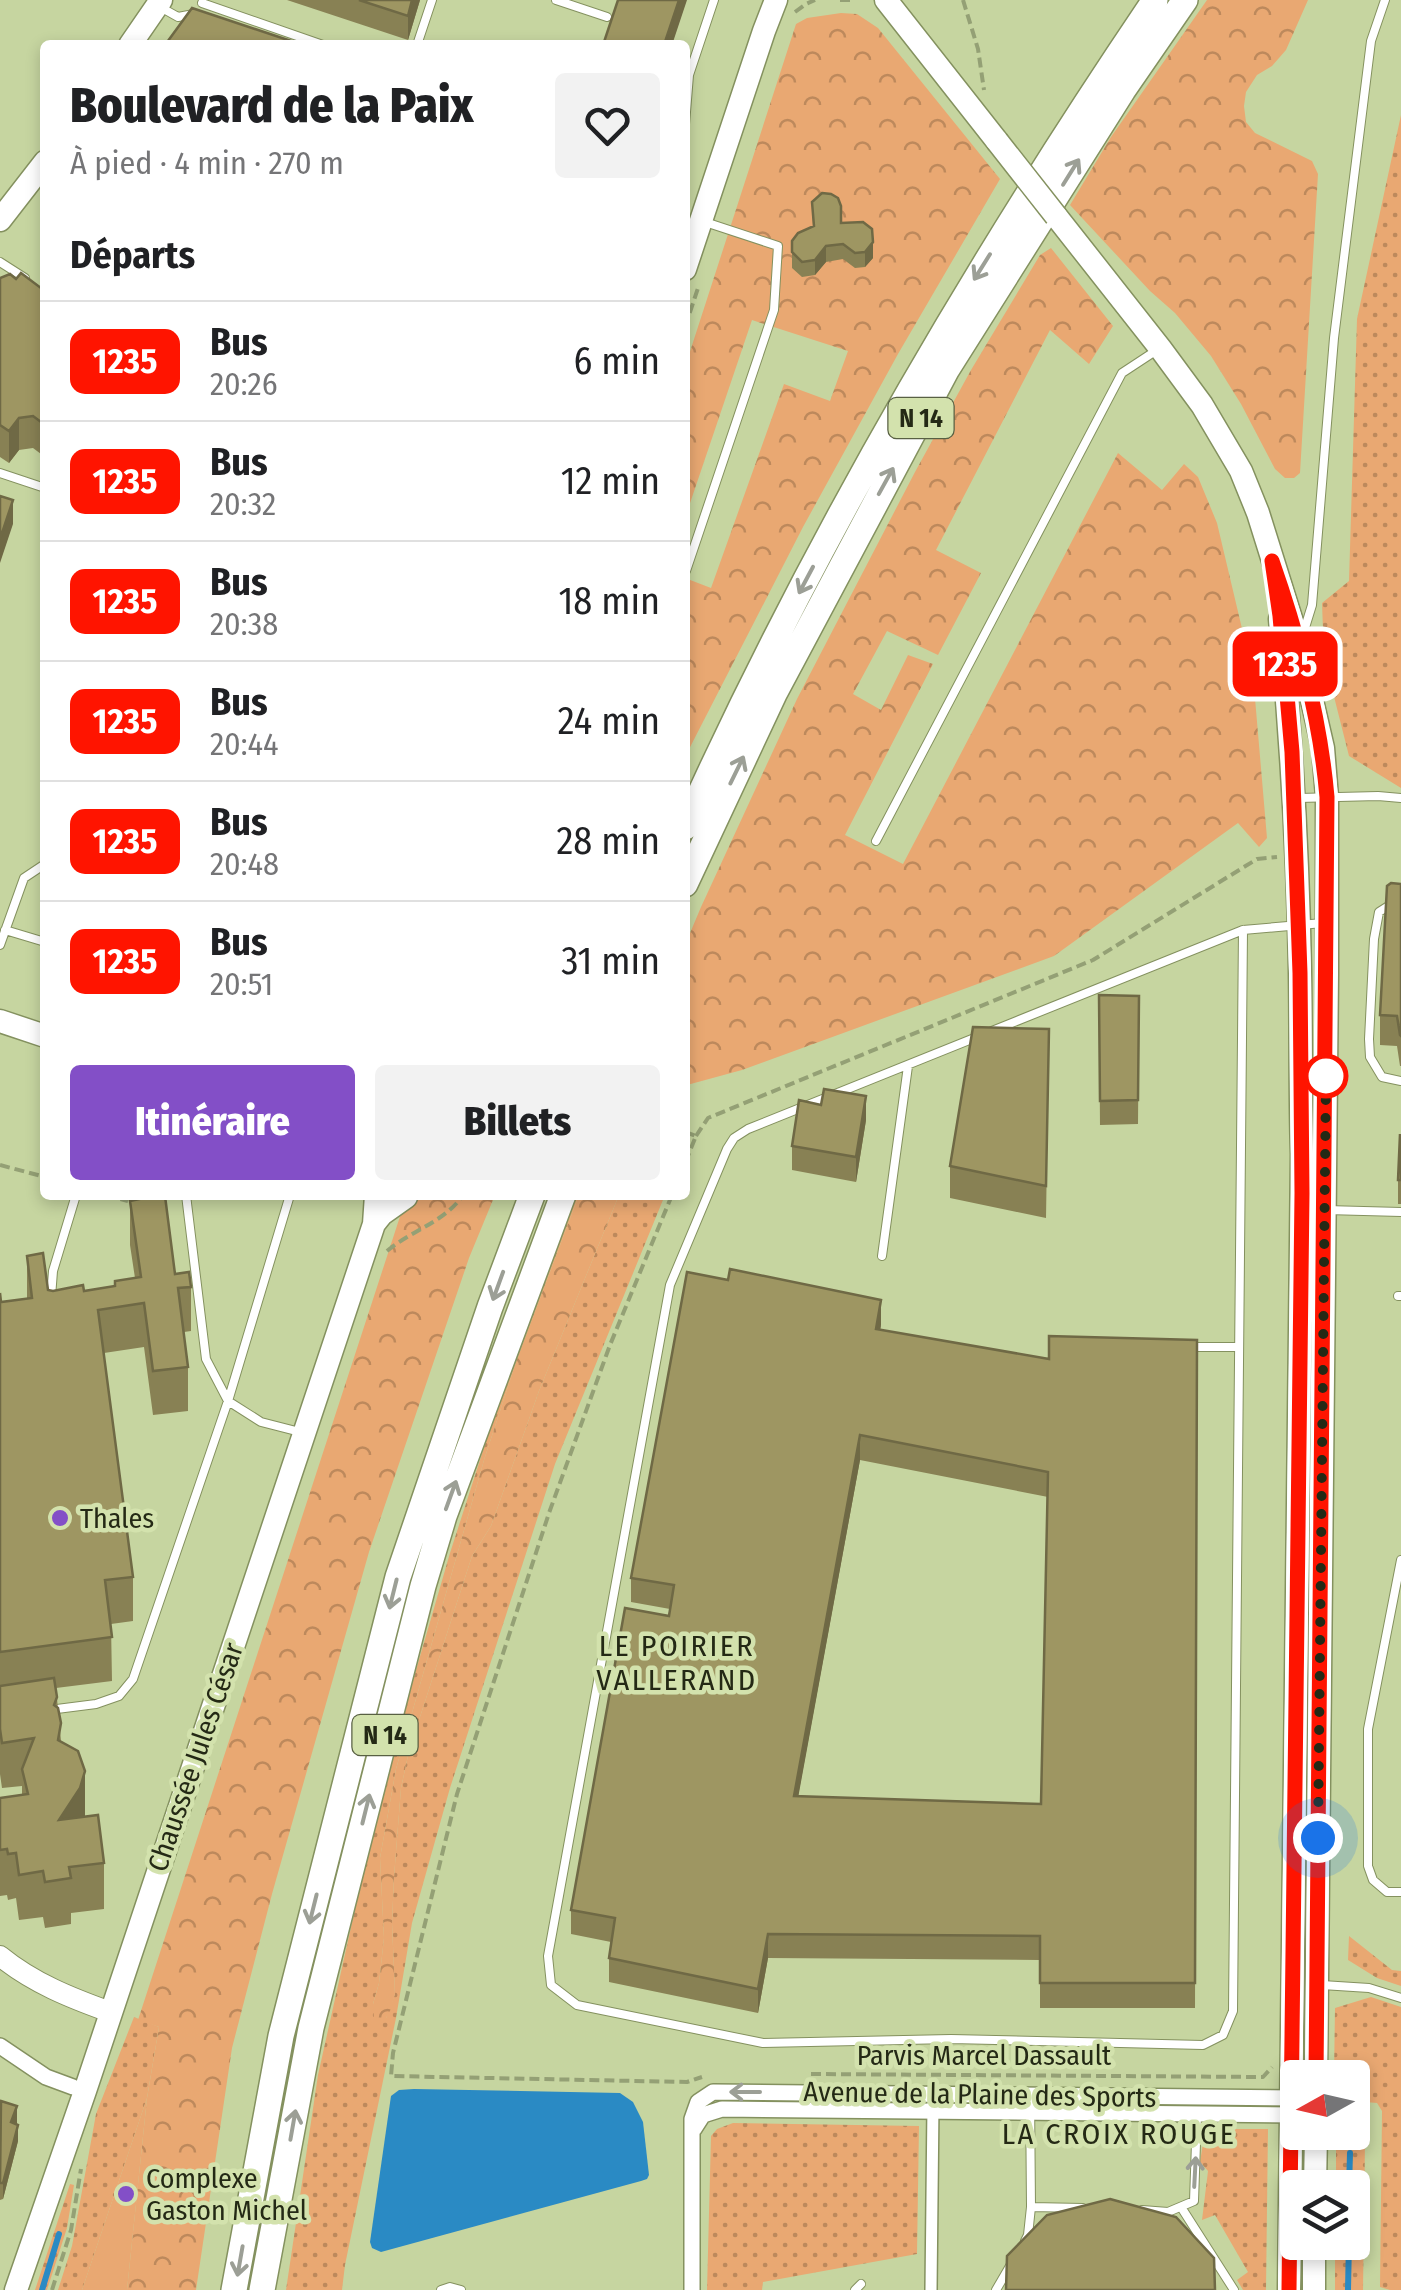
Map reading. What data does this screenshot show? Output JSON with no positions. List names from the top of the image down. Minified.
{"streets":{"highway":["N 14"],"main road":["Chaussée Jules César"],"street":["Avenue de la Plaine des Sports"],"path":["Parvis Marcel Dassault"]},"districts":["LE POIRIER VALLERAND","LA CROIX ROUGE"],"places":["Thales","Complexe Gaston Michel"],"lines":["bus line 1235"],"north":"left","page":{"on_map":"1235","heading":[["Boulevard de la Paix","À pied · 4 min · 270 m"],"Départs"],"list":[{"mark":"1235","name":"Bus","note":"20:26","value":"6 min"},{"mark":"1235","name":"Bus","note":"20:32","value":"12 min"},{"mark":"1235","name":"Bus","note":"20:38","value":"18 min"},{"mark":"1235","name":"Bus","note":"20:44","value":"24 min"},{"mark":"1235","name":"Bus","note":"20:48","value":"28 min"},{"mark":"1235","name":"Bus","note":"20:51","value":"31 min"}],"buttons":["Itinéraire","Billets"]}}
